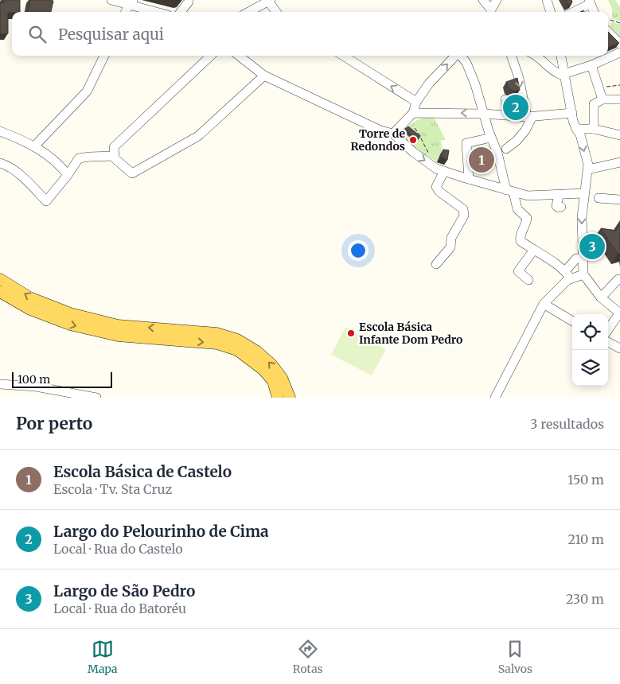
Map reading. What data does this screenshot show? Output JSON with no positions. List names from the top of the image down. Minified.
{"places":["Torre de Redondos","Escola Básica Infante Dom Pedro"],"scale_bar":"100 m","page":{"search":"Pesquisar aqui","pins":["2","1","3"],"scale":"100 m","heading":["Por perto","3 resultados"],"list":[{"mark":"1","name":"Escola Básica de Castelo","note":"Escola · Tv. Sta Cruz","value":"150 m"},{"mark":"2","name":"Largo do Pelourinho de Cima","note":"Local · Rua do Castelo","value":"210 m"},{"mark":"3","name":"Largo de São Pedro","note":"Local · Rua do Batoréu","value":"230 m"}],"nav":["Mapa","Rotas","Salvos"]}}
